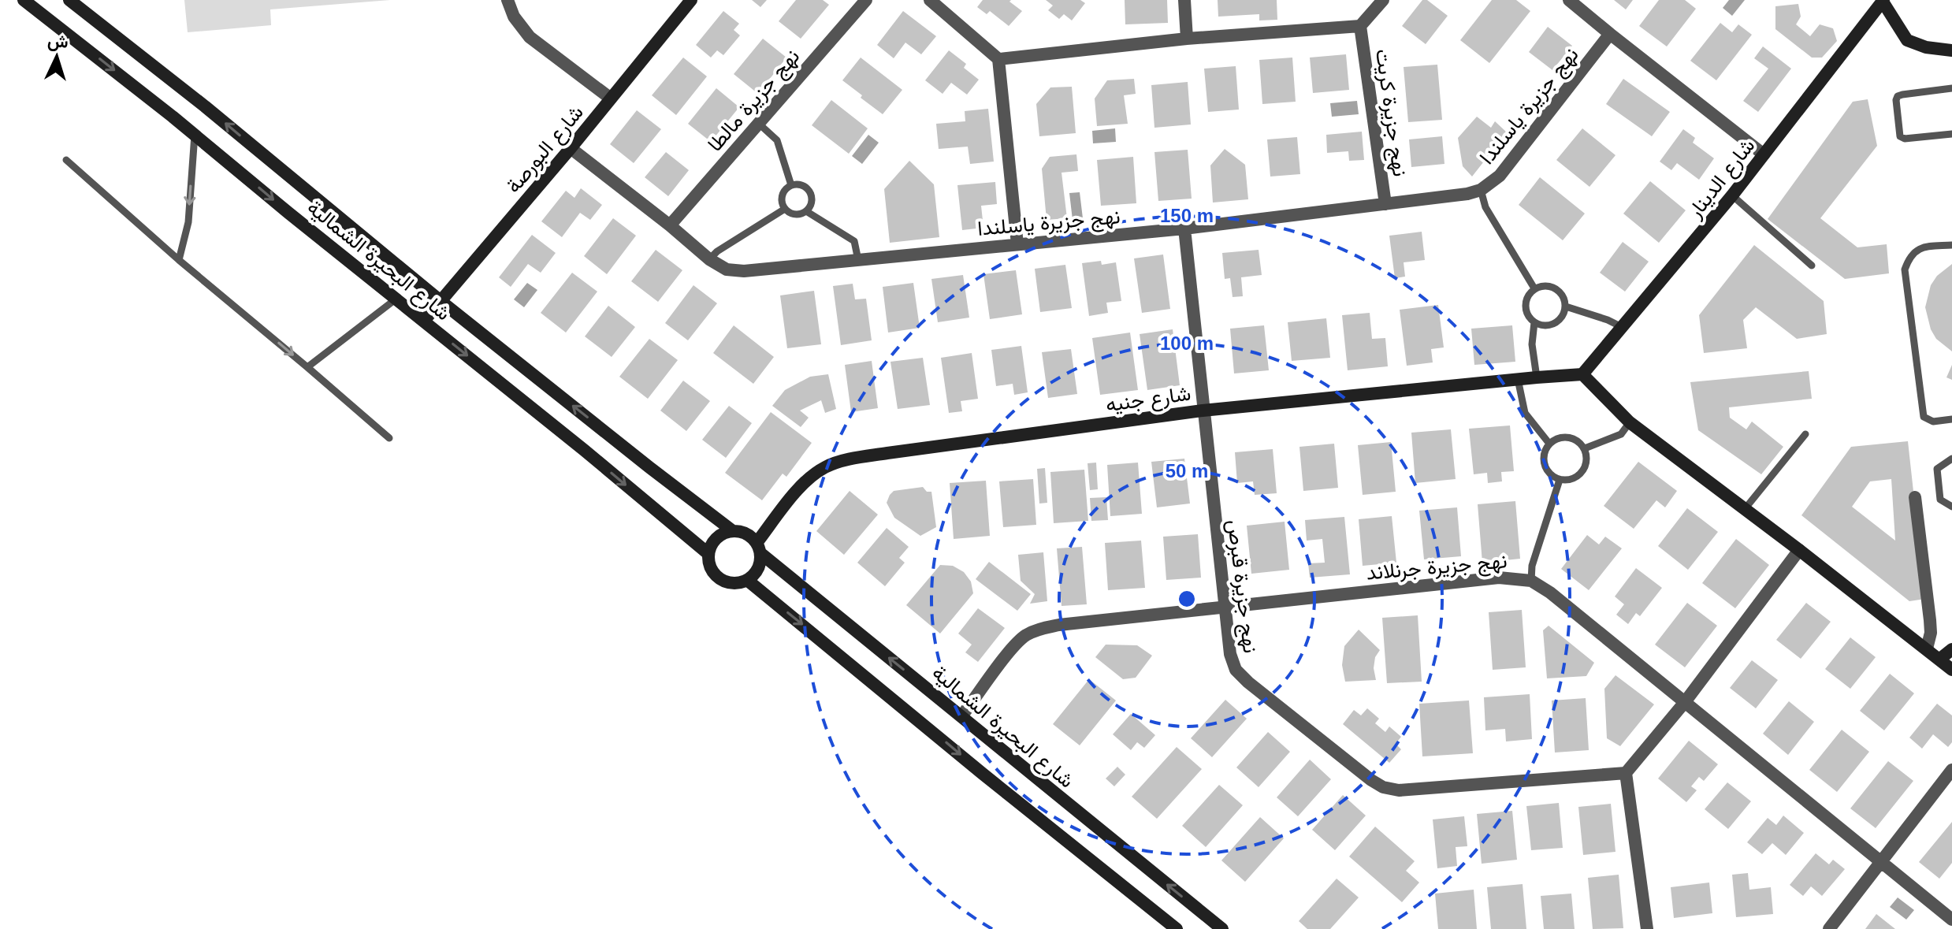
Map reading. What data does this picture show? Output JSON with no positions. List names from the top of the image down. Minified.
{"streets":{"main road":["شارع البورصة","شارع الدينار","شارع البحيرة الشمالية","شارع جنيه"],"street":["نهج جزيرة مالطا","نهج جزيرة ياسلندا","نهج جزيرة كريت","نهج جزيرة جرنلاند","نهج جزيرة قبرص"]},"crossings":[["نهج جزيرة مالطا","نهج جزيرة ياسلندا"],["نهج جزيرة ياسلندا","نهج جزيرة كريت"],["نهج جزيرة ياسلندا","شارع البورصة"],["نهج جزيرة ياسلندا","نهج جزيرة قبرص"],["شارع البورصة","شارع البحيرة الشمالية"],["شارع الدينار","شارع جنيه"],["شارع البحيرة الشمالية","شارع جنيه"],["شارع البحيرة الشمالية","نهج جزيرة جرنلاند"],["شارع جنيه","نهج جزيرة قبرص"],["نهج جزيرة جرنلاند","نهج جزيرة قبرص"]],"north":"top","rings":["150 m","100 m","50 m"]}
